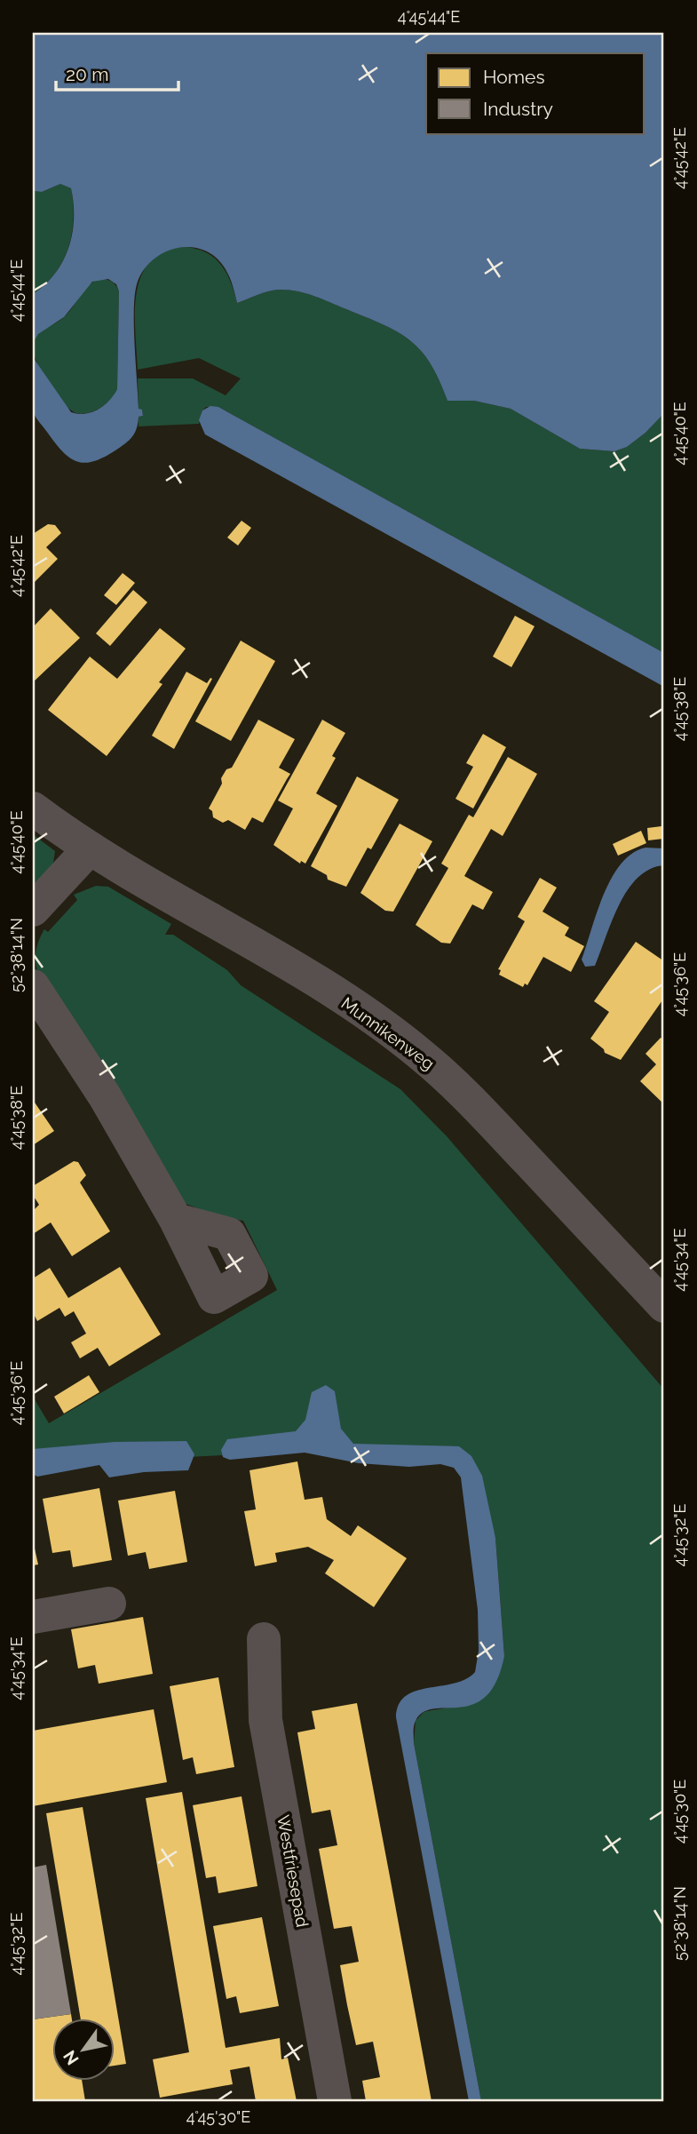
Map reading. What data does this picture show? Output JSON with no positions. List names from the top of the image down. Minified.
{"streets":{"street":["Munnikenweg","Westfriesepad"]},"legend":["Homes","Industry"],"scale_bar":"20 m","north":"bottom left","coordinates":["4°45'44\"E","4°45'42\"E","4°45'40\"E","4°45'38\"E","52°38'14\"N","4°45'36\"E","4°45'34\"E","4°45'32\"E","4°45'30\"E"]}
